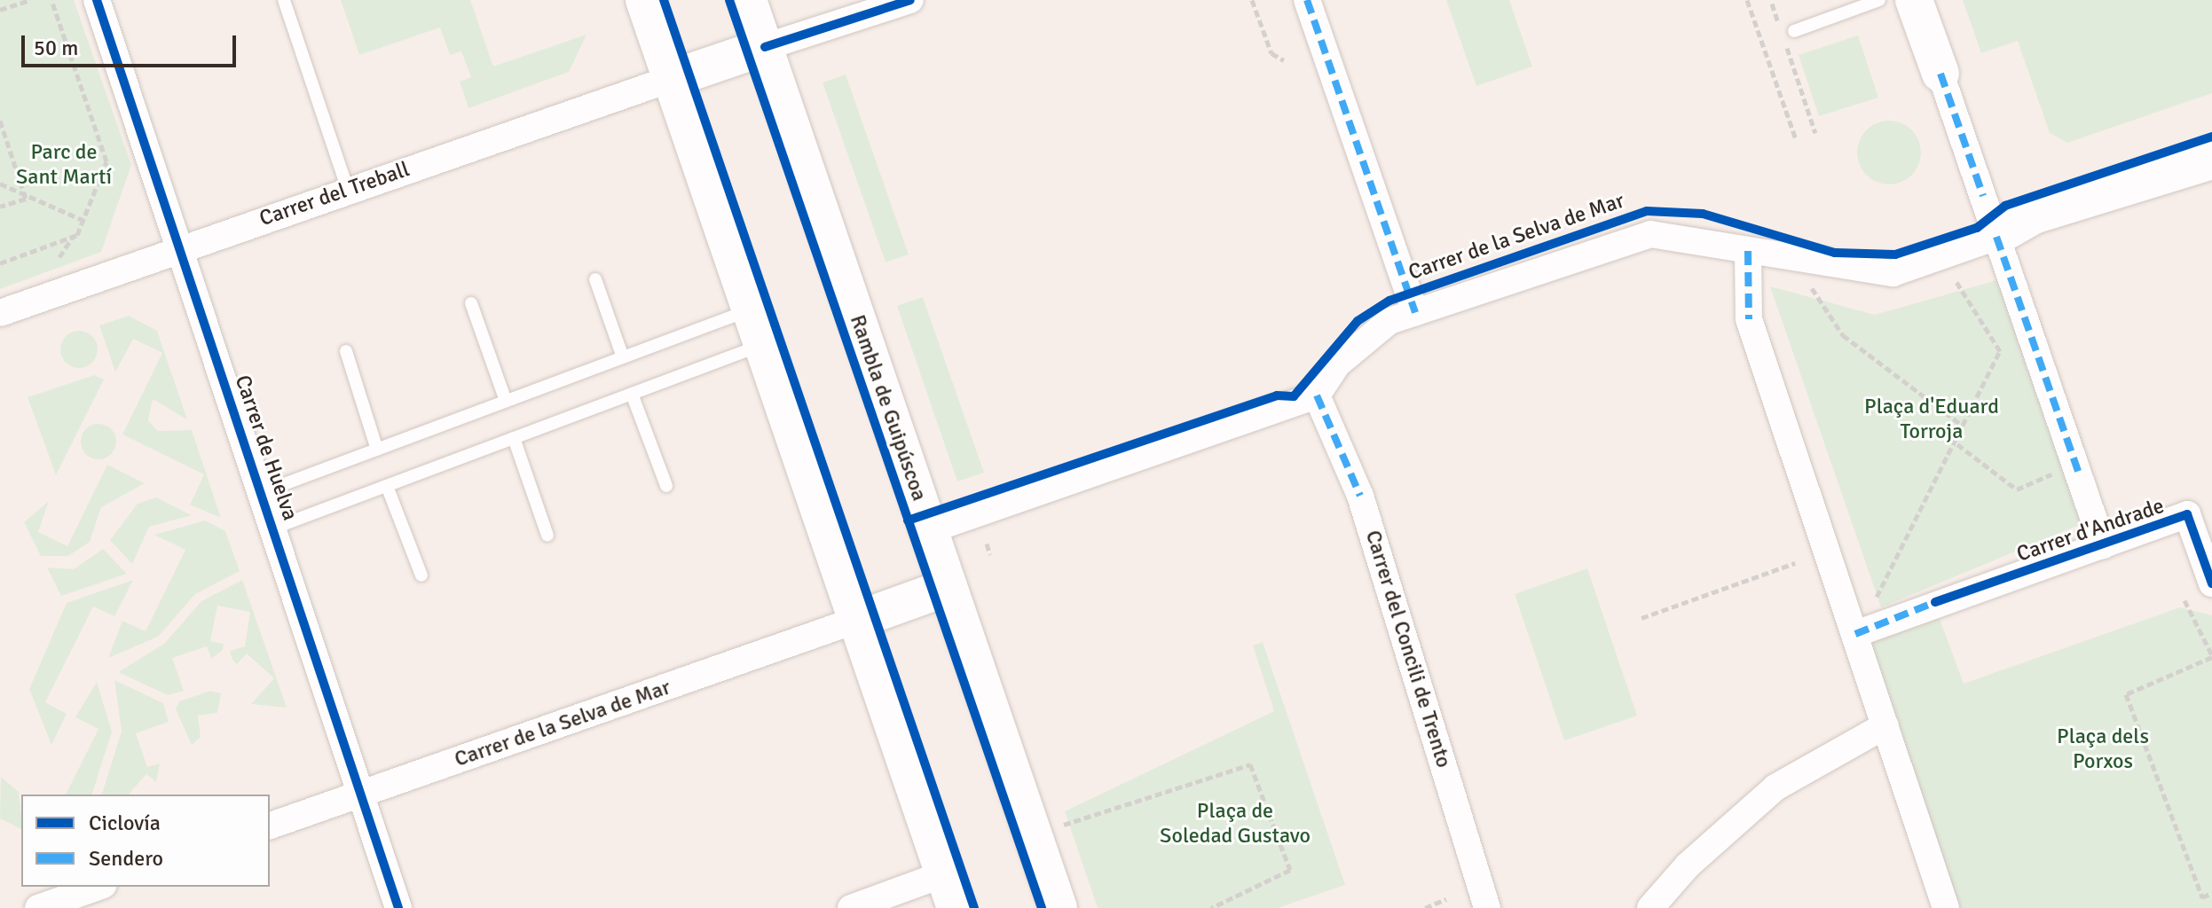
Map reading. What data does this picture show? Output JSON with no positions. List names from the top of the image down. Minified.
{"streets":{"street":["Carrer del Treball","Carrer de la Selva de Mar","Rambla de Guipúscoa","Carrer de Huelva","Carrer d'Andrade","Carrer del Concili de Trento"]},"crossings":[["Carrer del Treball","Carrer de Huelva"],["Carrer de la Selva de Mar","Carrer de Huelva"],["Carrer de la Selva de Mar","Carrer d'Andrade"],["Carrer de la Selva de Mar","Carrer del Concili de Trento"]],"parks":["Parc de Sant Martí","Plaça d'Eduard Torroja","Plaça dels Porxos","Plaça de Soledad Gustavo"],"legend":["Ciclovía","Sendero"],"scale_bar":"50 m"}
